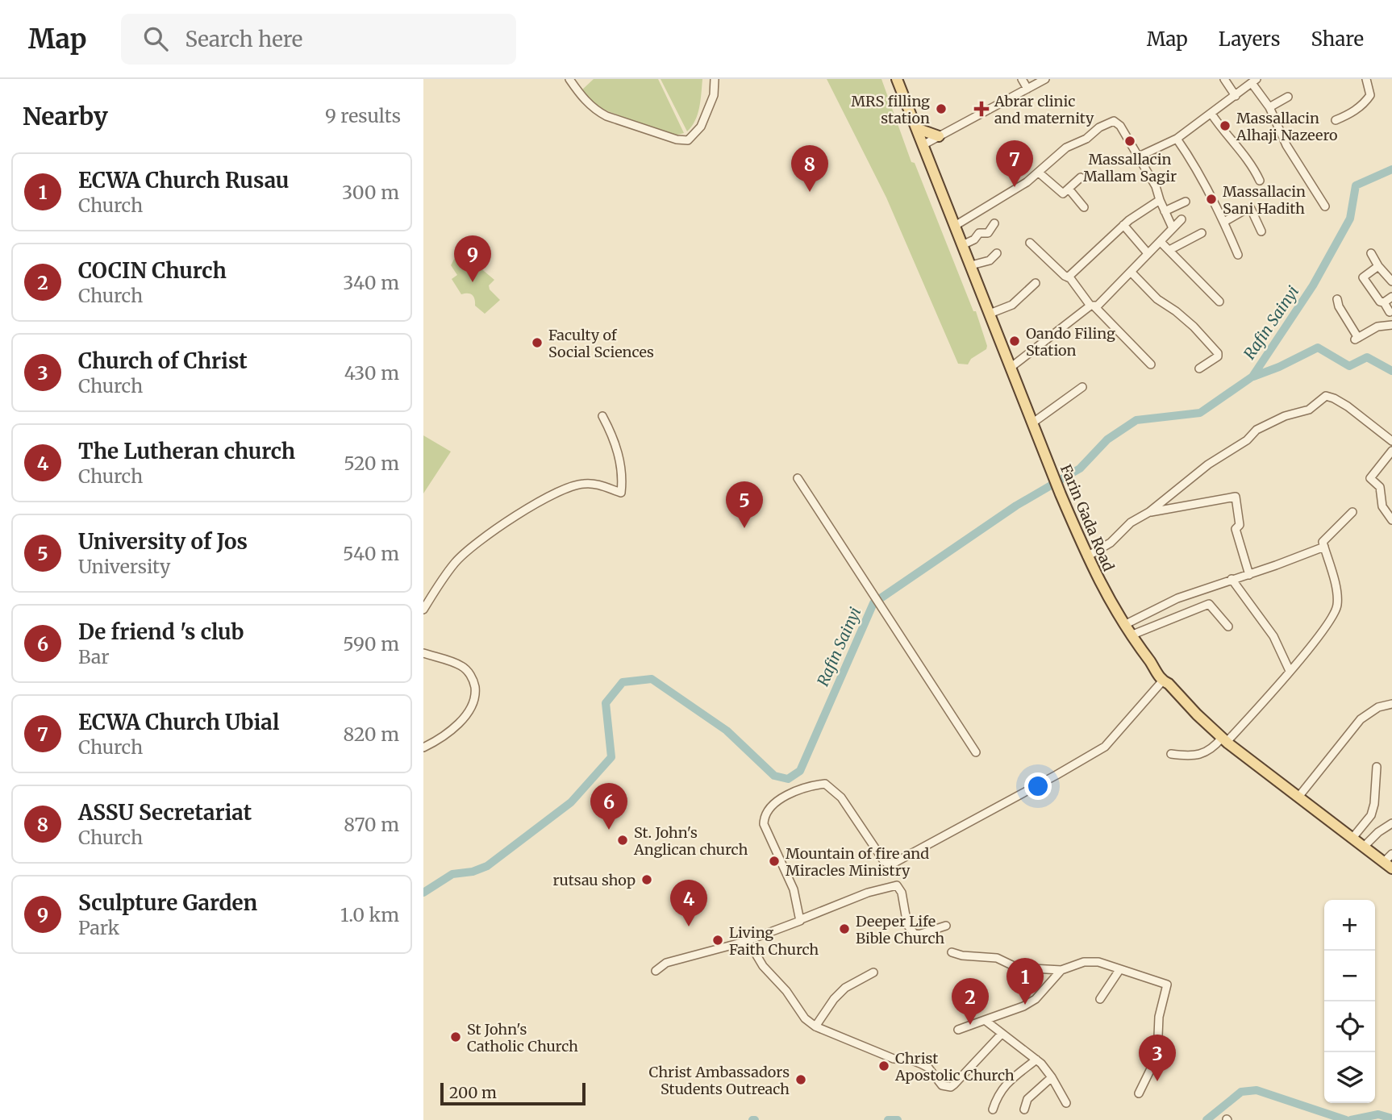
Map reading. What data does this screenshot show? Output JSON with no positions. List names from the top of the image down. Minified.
{"streets":{"main road":["Farin Gada Road"]},"water":["Rafin Sainyi"],"places":{"other":["MRS filling station","Massallacin Alhaji Nazeero","Massallacin Mallam Sagir","Massallacin Sani Hadith","Oando Filing Station","Faculty of Social Sciences","St. John's Anglican church","Mountain of fire and Miracles Ministry","rutsau shop","Deeper Life Bible Church","Living Faith Church","St John's Catholic Church","Christ Apostolic Church","Christ Ambassadors Students Outreach"],"health":["Abrar clinic and maternity"]},"scale_bar":"200 m","page":{"header":"Map","search":"Search here","nav":["Map","Layers","Share"],"heading":["Nearby","9 results"],"pins":["7","8","9","5","6","4","1","2","3"],"list":[{"mark":"1","name":"ECWA Church Rusau","note":"Church","value":"300 m"},{"mark":"2","name":"COCIN Church","note":"Church","value":"340 m"},{"mark":"3","name":"Church of Christ","note":"Church","value":"430 m"},{"mark":"4","name":"The Lutheran church","note":"Church","value":"520 m"},{"mark":"5","name":"University of Jos","note":"University","value":"540 m"},{"mark":"6","name":"De friend 's club","note":"Bar","value":"590 m"},{"mark":"7","name":"ECWA Church Ubial","note":"Church","value":"820 m"},{"mark":"8","name":"ASSU Secretariat","note":"Church","value":"870 m"},{"mark":"9","name":"Sculpture Garden","note":"Park","value":"1.0 km"}],"map_buttons":["+","−"],"scale":"200 m"}}
